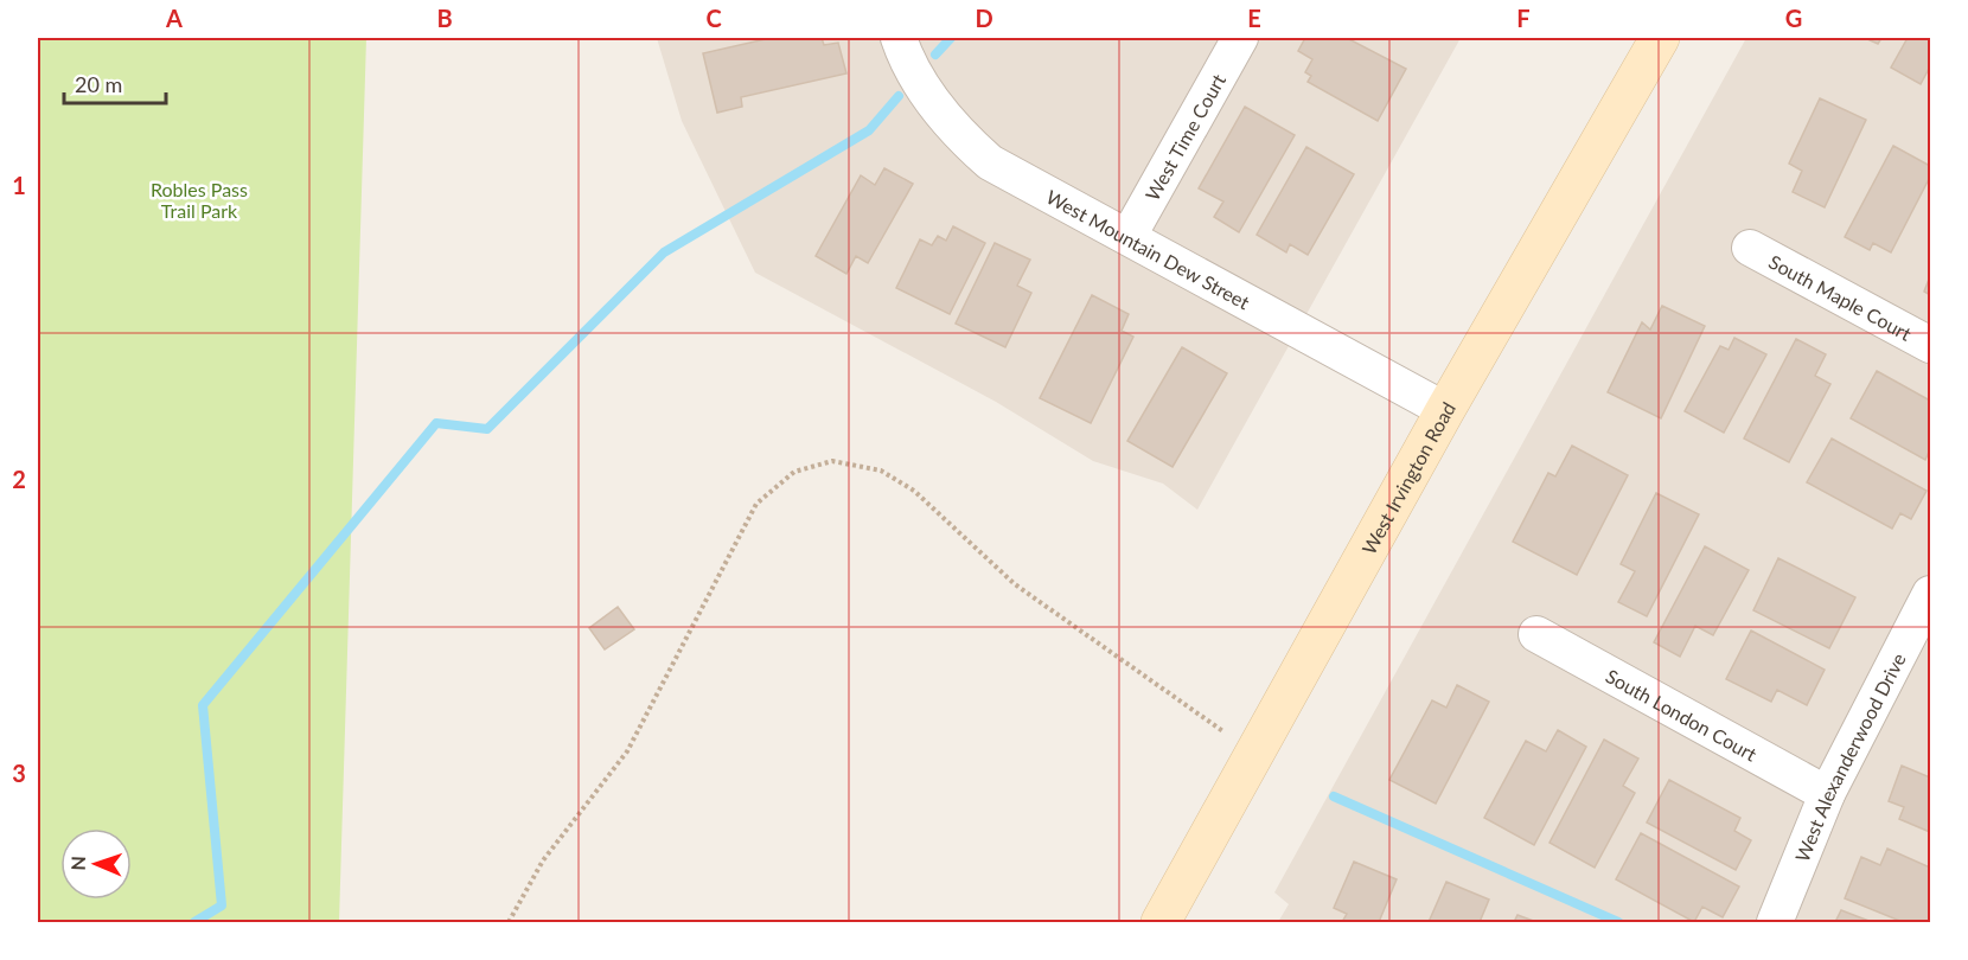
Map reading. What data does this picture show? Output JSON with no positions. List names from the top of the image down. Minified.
{"streets":{"main road":["West Irvington Road"],"street":["West Time Court","West Mountain Dew Street","South Maple Court","South London Court","West Alexanderwood Drive"]},"crossings":[["West Time Court","West Mountain Dew Street"],["West Mountain Dew Street","West Irvington Road"],["South London Court","West Alexanderwood Drive"]],"parks":["Robles Pass Trail Park"],"scale_bar":"20 m","north":"left","grid":{"columns":["A","B","C","D","E","F","G"],"rows":["1","2","3"]}}
